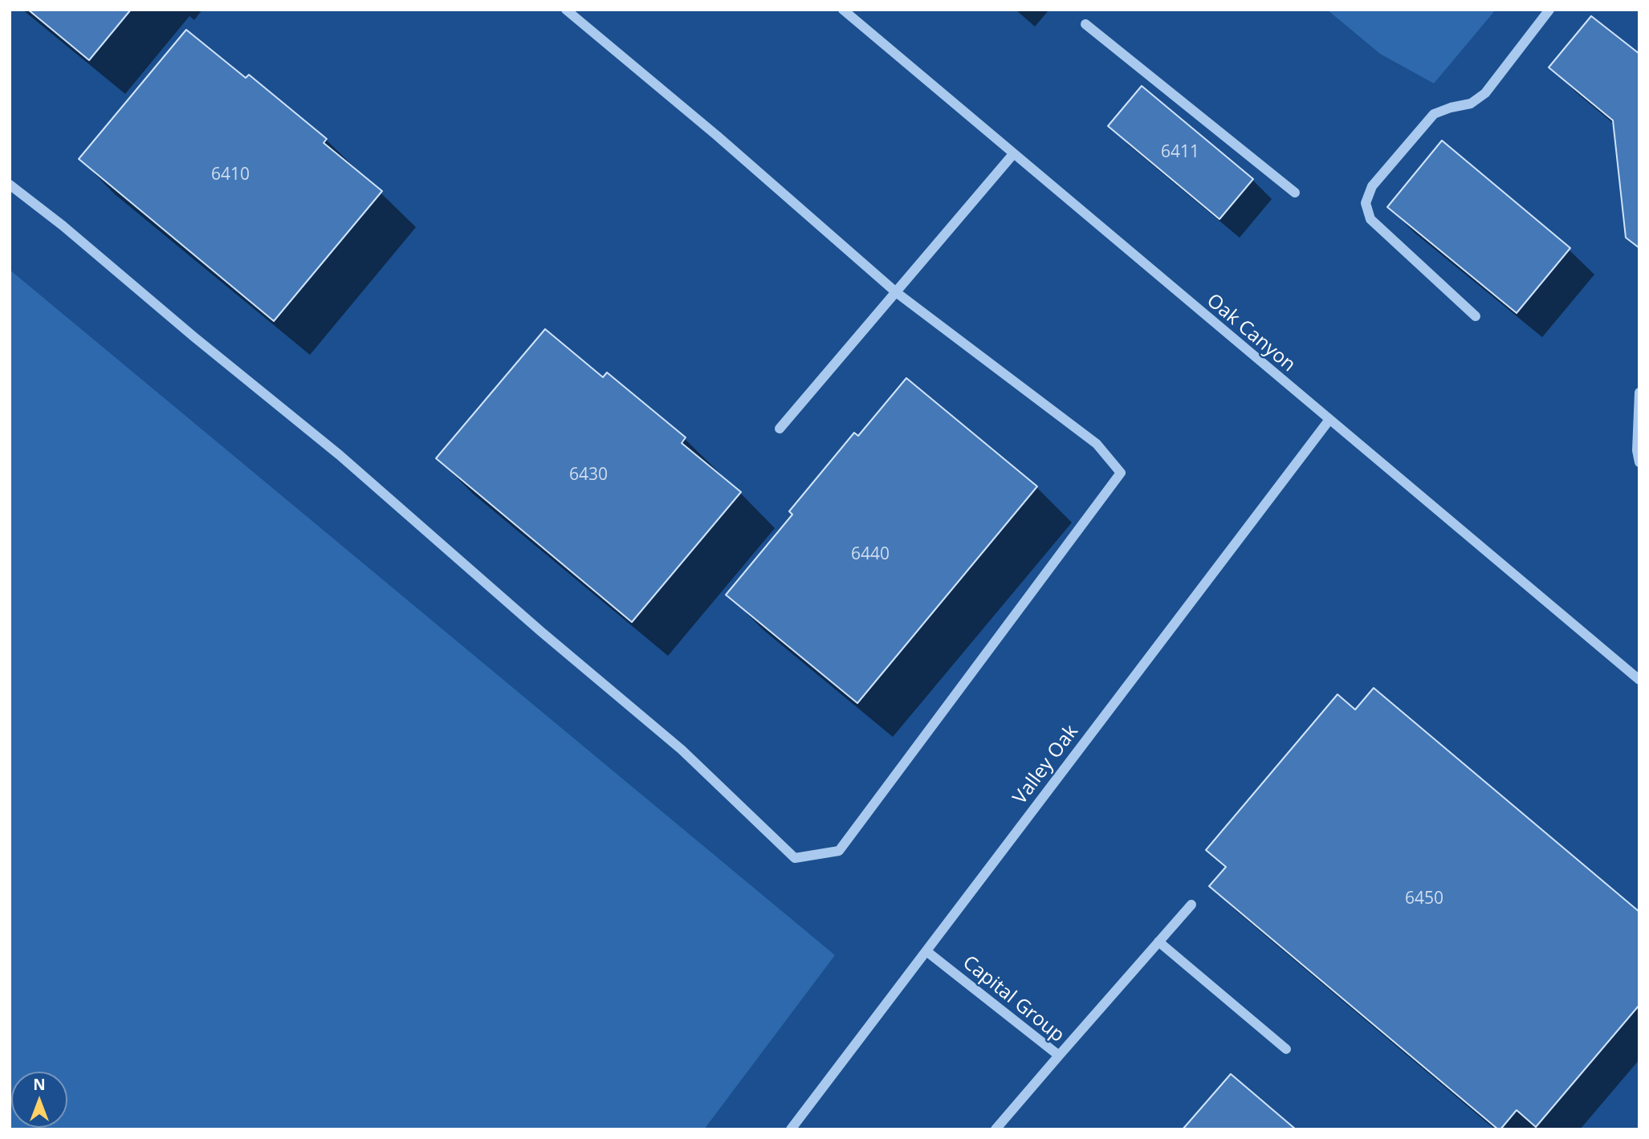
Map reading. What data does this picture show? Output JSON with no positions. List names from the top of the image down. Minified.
{"streets":{"street":["Oak Canyon","Valley Oak","Capital Group"]},"crossings":[["Oak Canyon","Valley Oak"],["Valley Oak","Capital Group"]],"house_numbers":["6411","6410","6430","6440","6450"],"north":"top"}
